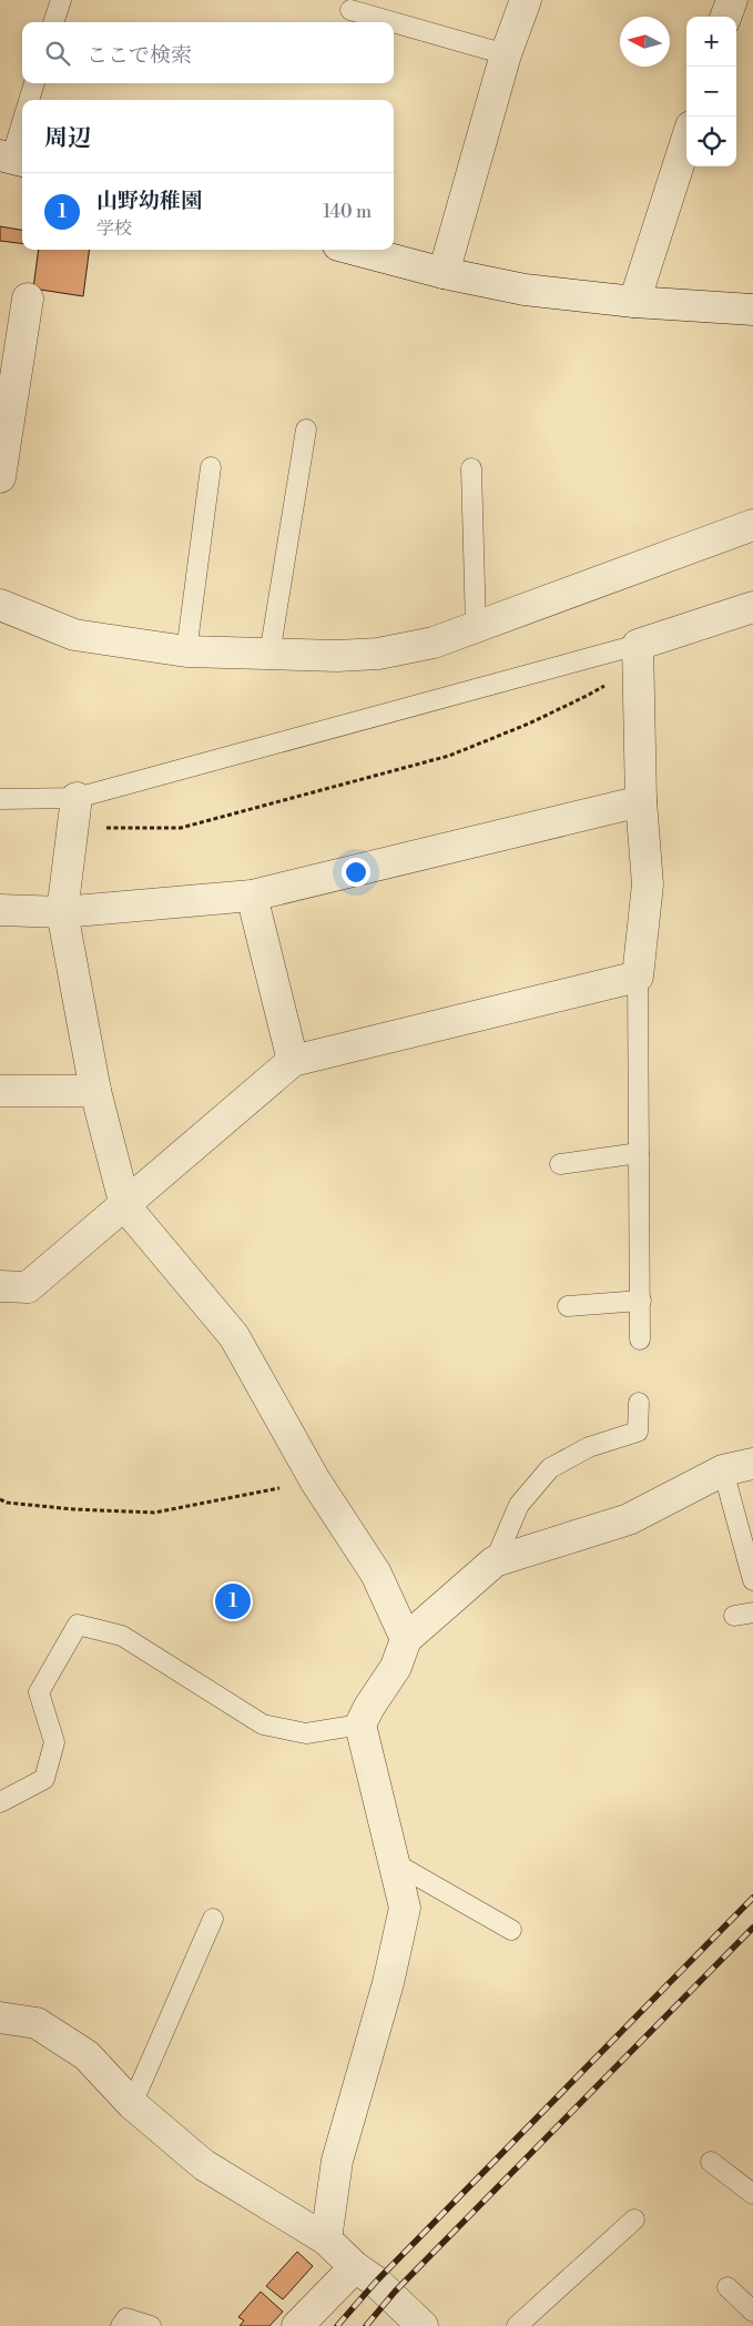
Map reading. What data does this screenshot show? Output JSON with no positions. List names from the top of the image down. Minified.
{"north":"left","page":{"map_buttons":["+","−"],"search":"ここで検索","heading":"周辺","list":[{"mark":"1","name":"山野幼稚園","note":"学校","value":"140 m"}],"pins":"1"}}
